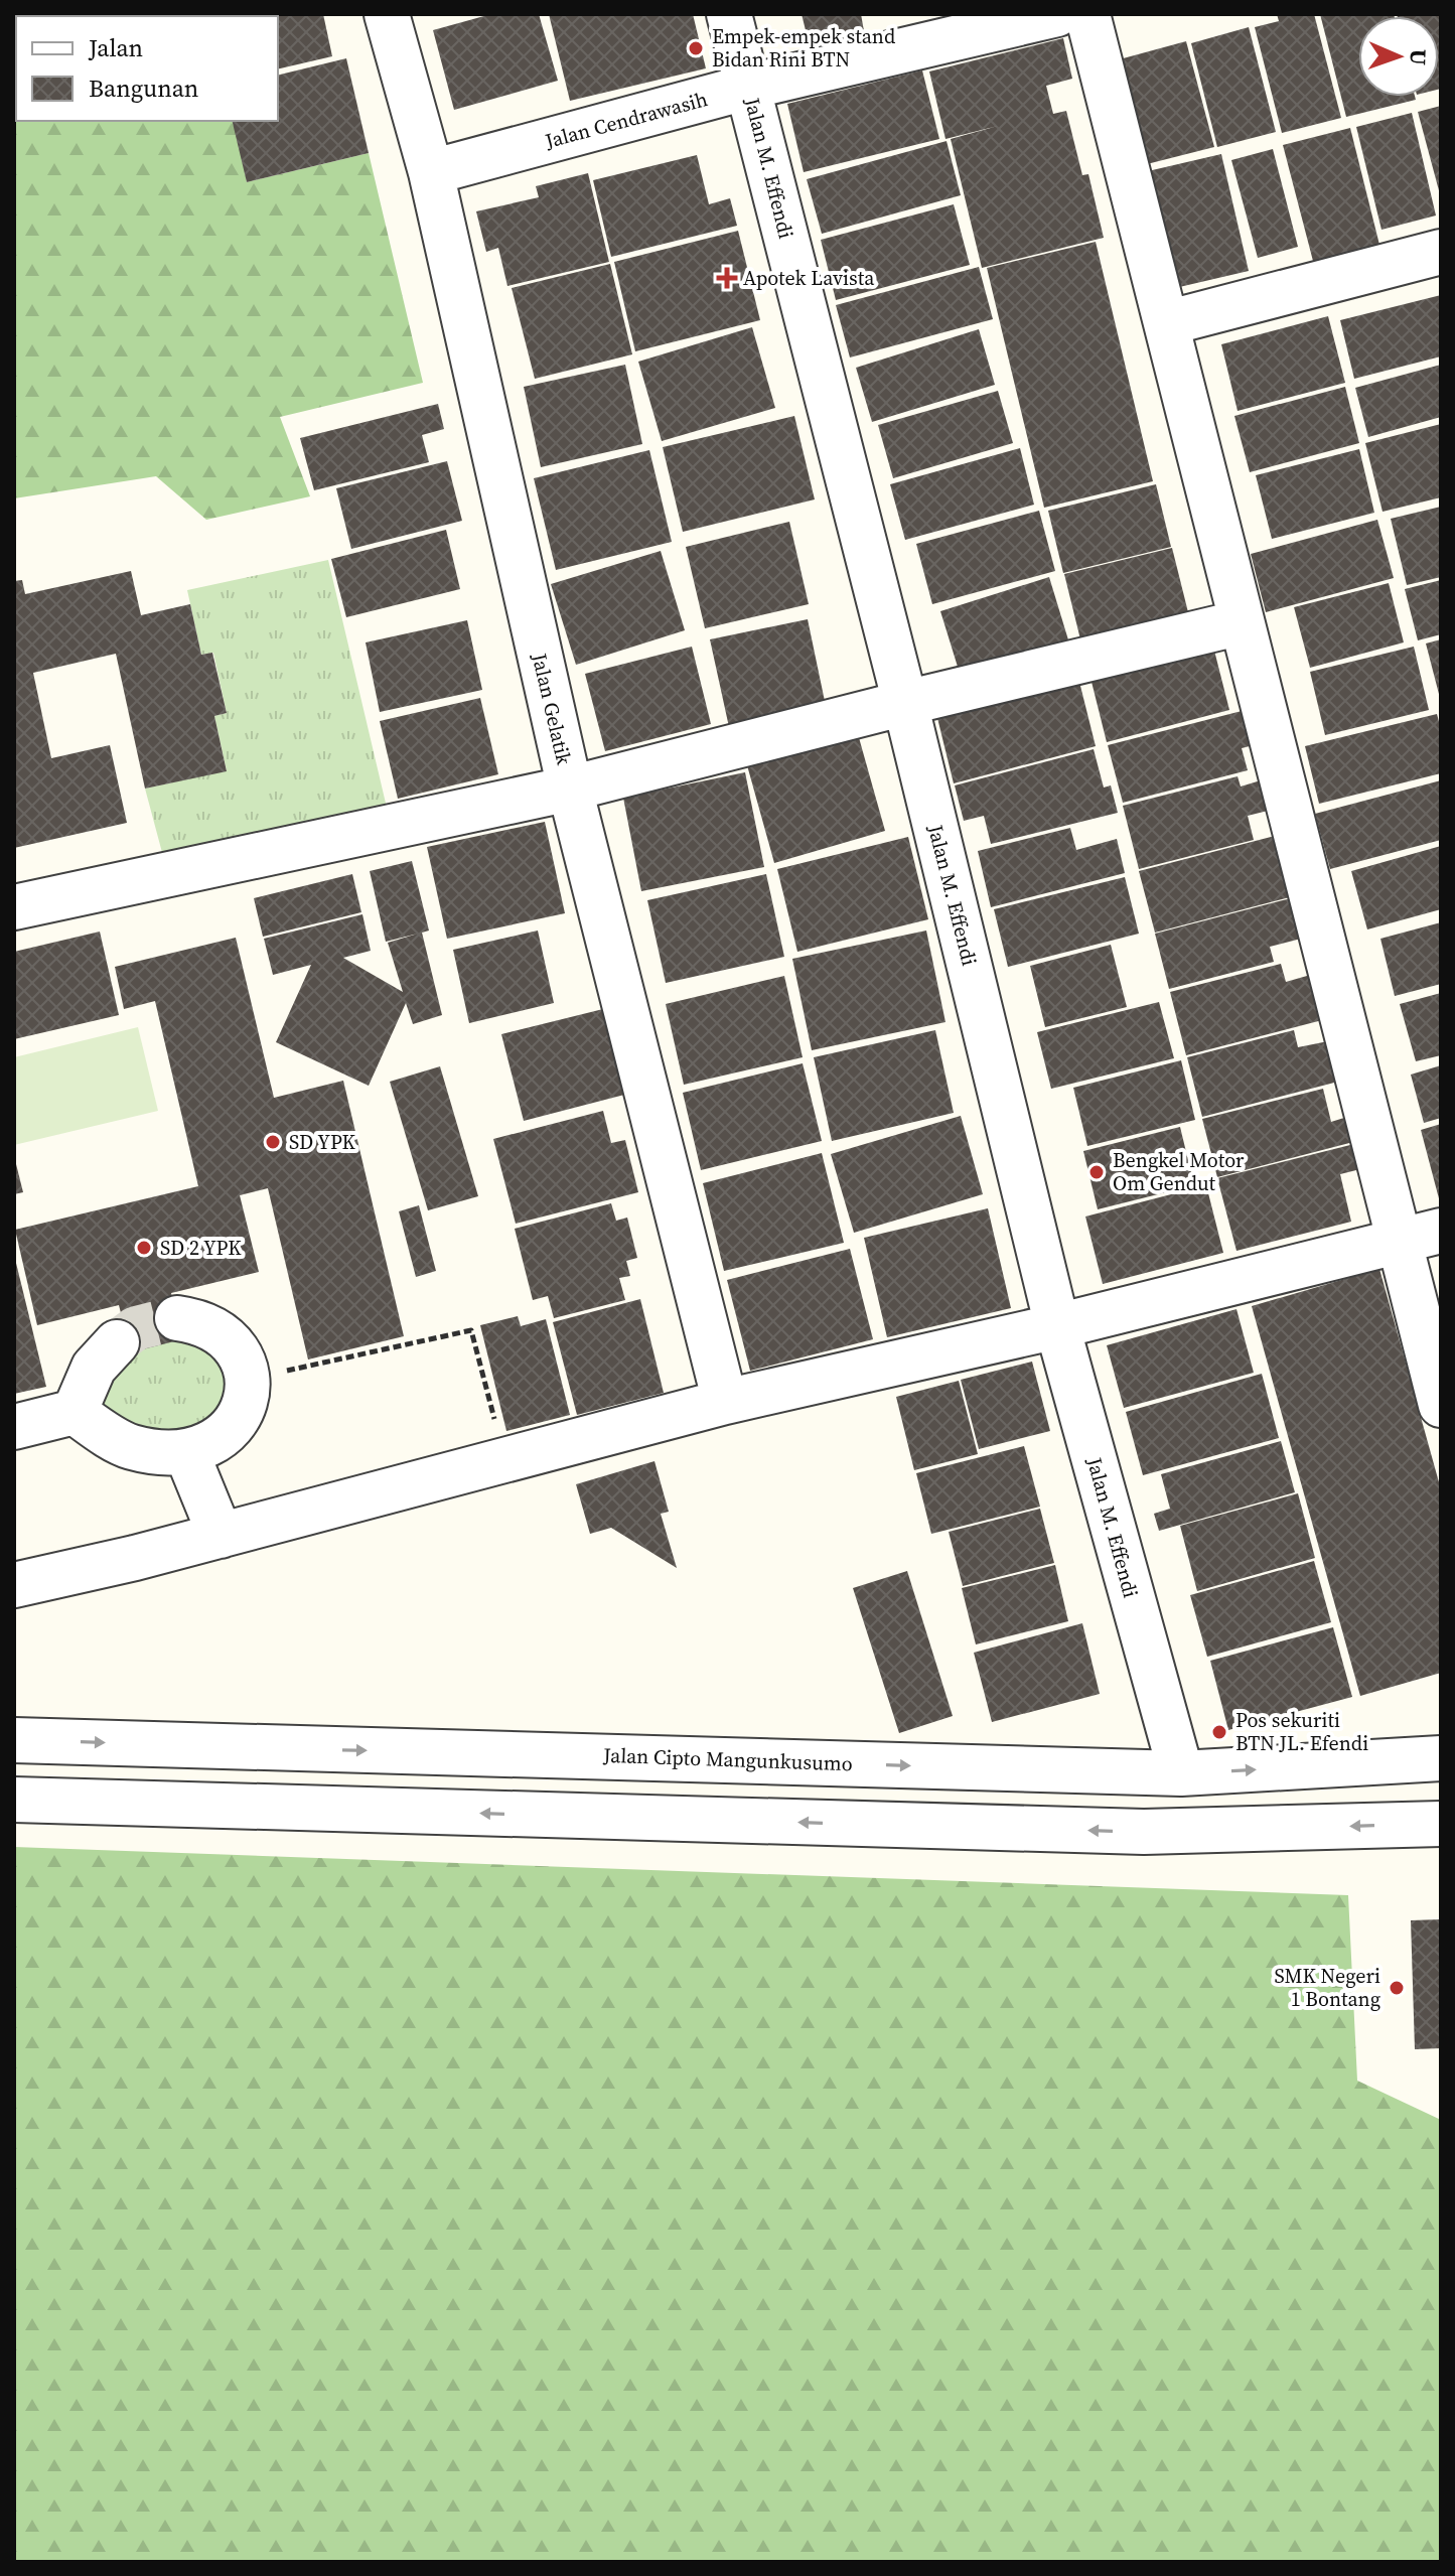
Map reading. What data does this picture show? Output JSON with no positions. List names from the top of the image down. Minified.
{"streets":{"street":["Jalan Cendrawasih","Jalan M. Effendi","Jalan Gelatik","Jalan Cipto Mangunkusumo"]},"crossings":[["Jalan Cendrawasih","Jalan M. Effendi"],["Jalan Cendrawasih","Jalan Gelatik"],["Jalan M. Effendi","Jalan Cipto Mangunkusumo"]],"places":{"other":["Empek-empek stand Bidan Rini BTN","SD YPK","Bengkel Motor Om Gendut","SD 2 YPK","Pos sekuriti BTN JL. Efendi","SMK Negeri 1 Bontang"],"health":["Apotek Lavista"]},"legend":["Jalan","Bangunan"],"north":"right"}
